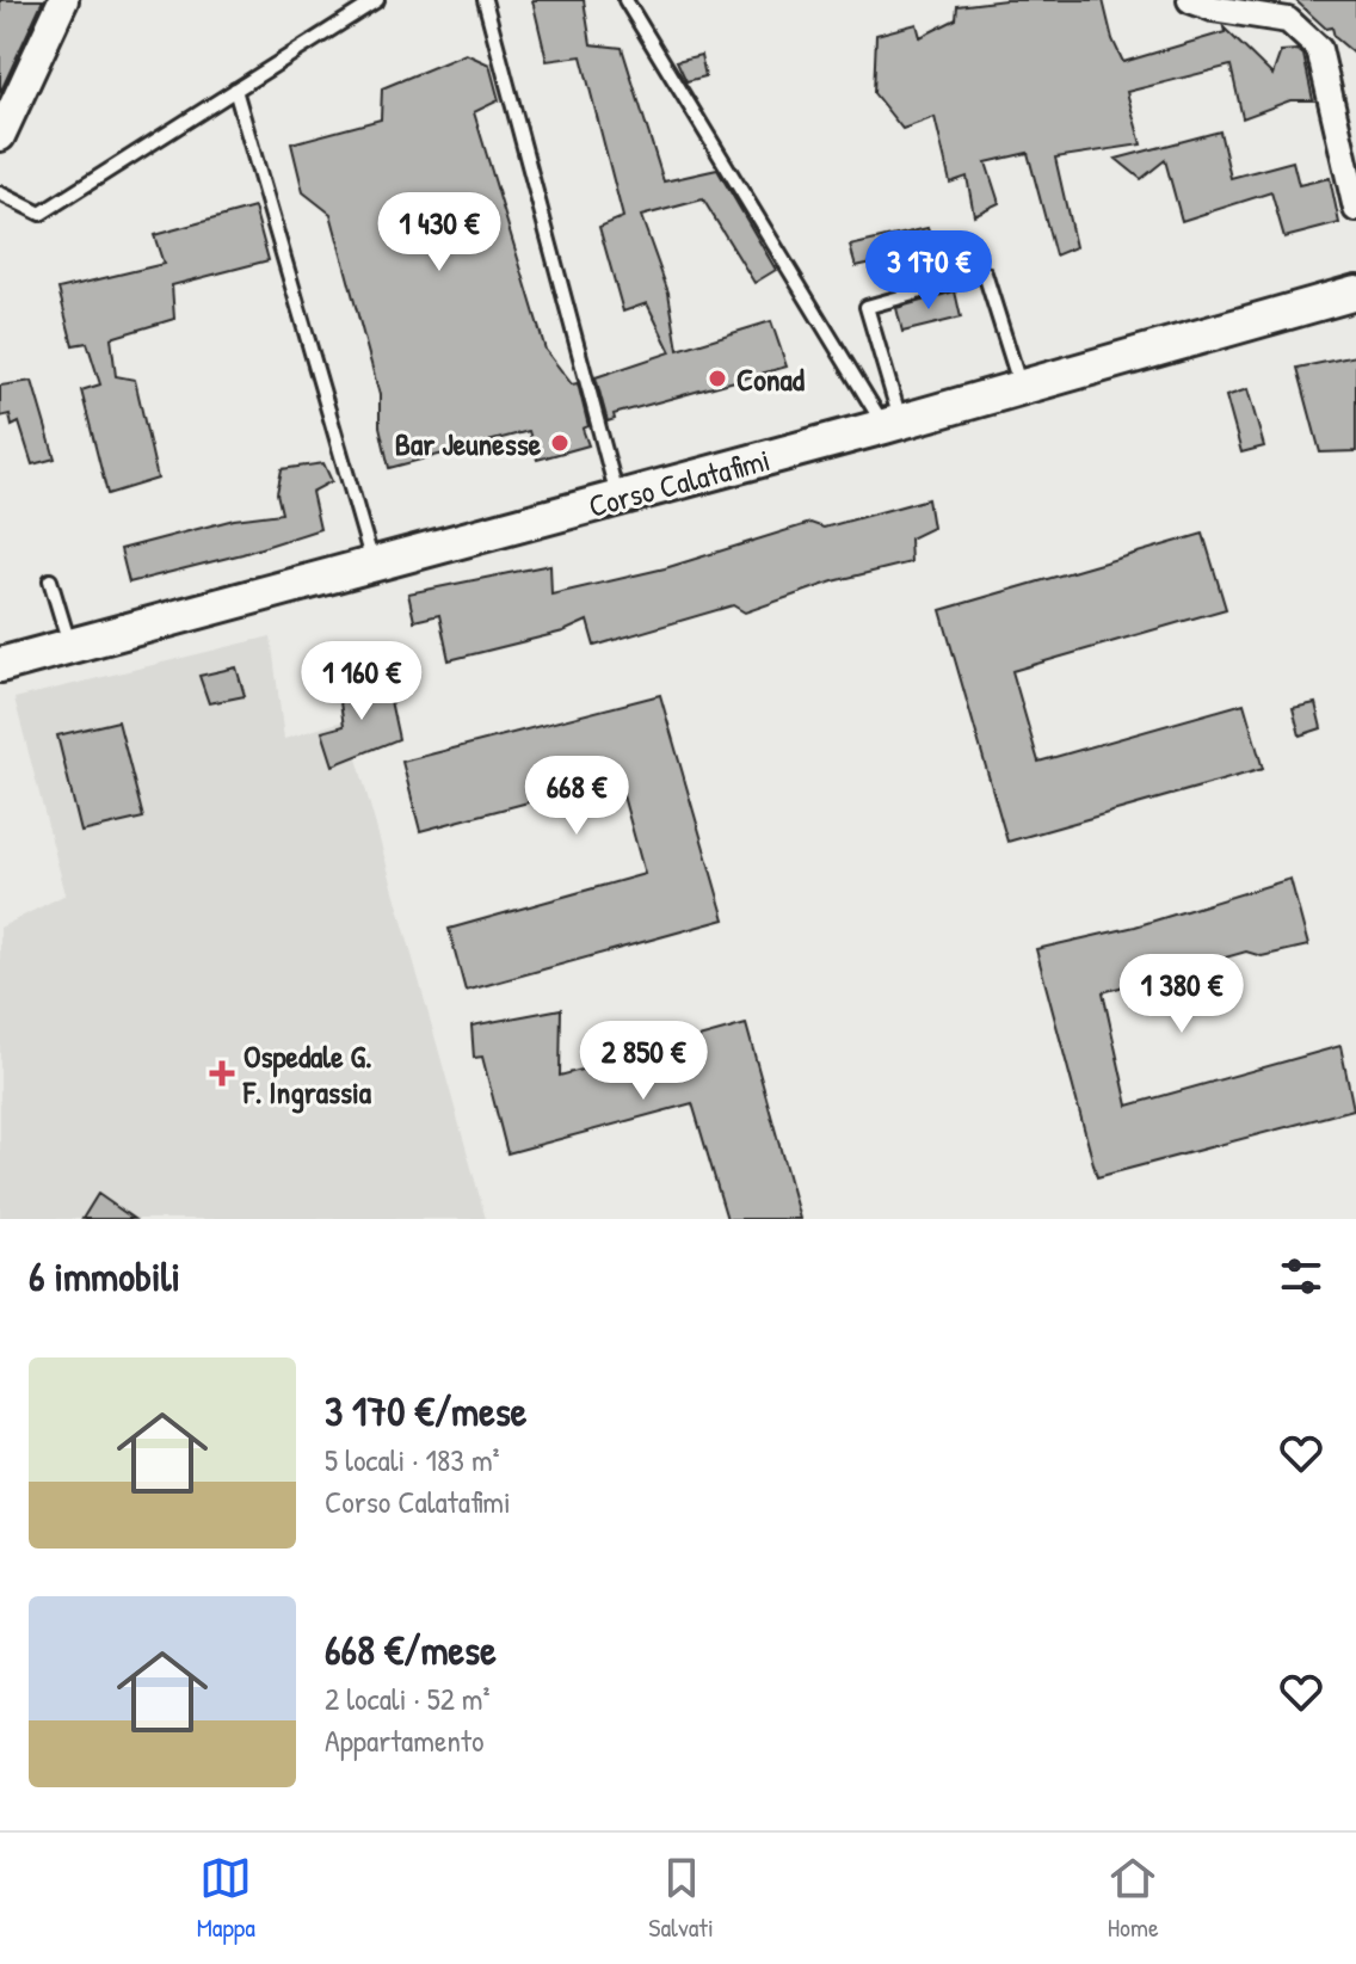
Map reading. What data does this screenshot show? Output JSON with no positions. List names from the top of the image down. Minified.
{"streets":{"main road":["Corso Calatafimi"]},"places":{"other":["Conad","Bar Jeunesse"],"health":["Ospedale G. F. Ingrassia"]},"page":{"price":["1 430 €","3 170 €","1 160 €","668 €","1 380 €","2 850 €"],"heading":"6 immobili","list":[{"name":"3 170 €/mese","note":"5 locali · 183 m² · Corso Calatafimi"},{"name":"668 €/mese","note":"2 locali · 52 m² · Appartamento"}],"tabs":["Mappa","Salvati","Home"]}}
